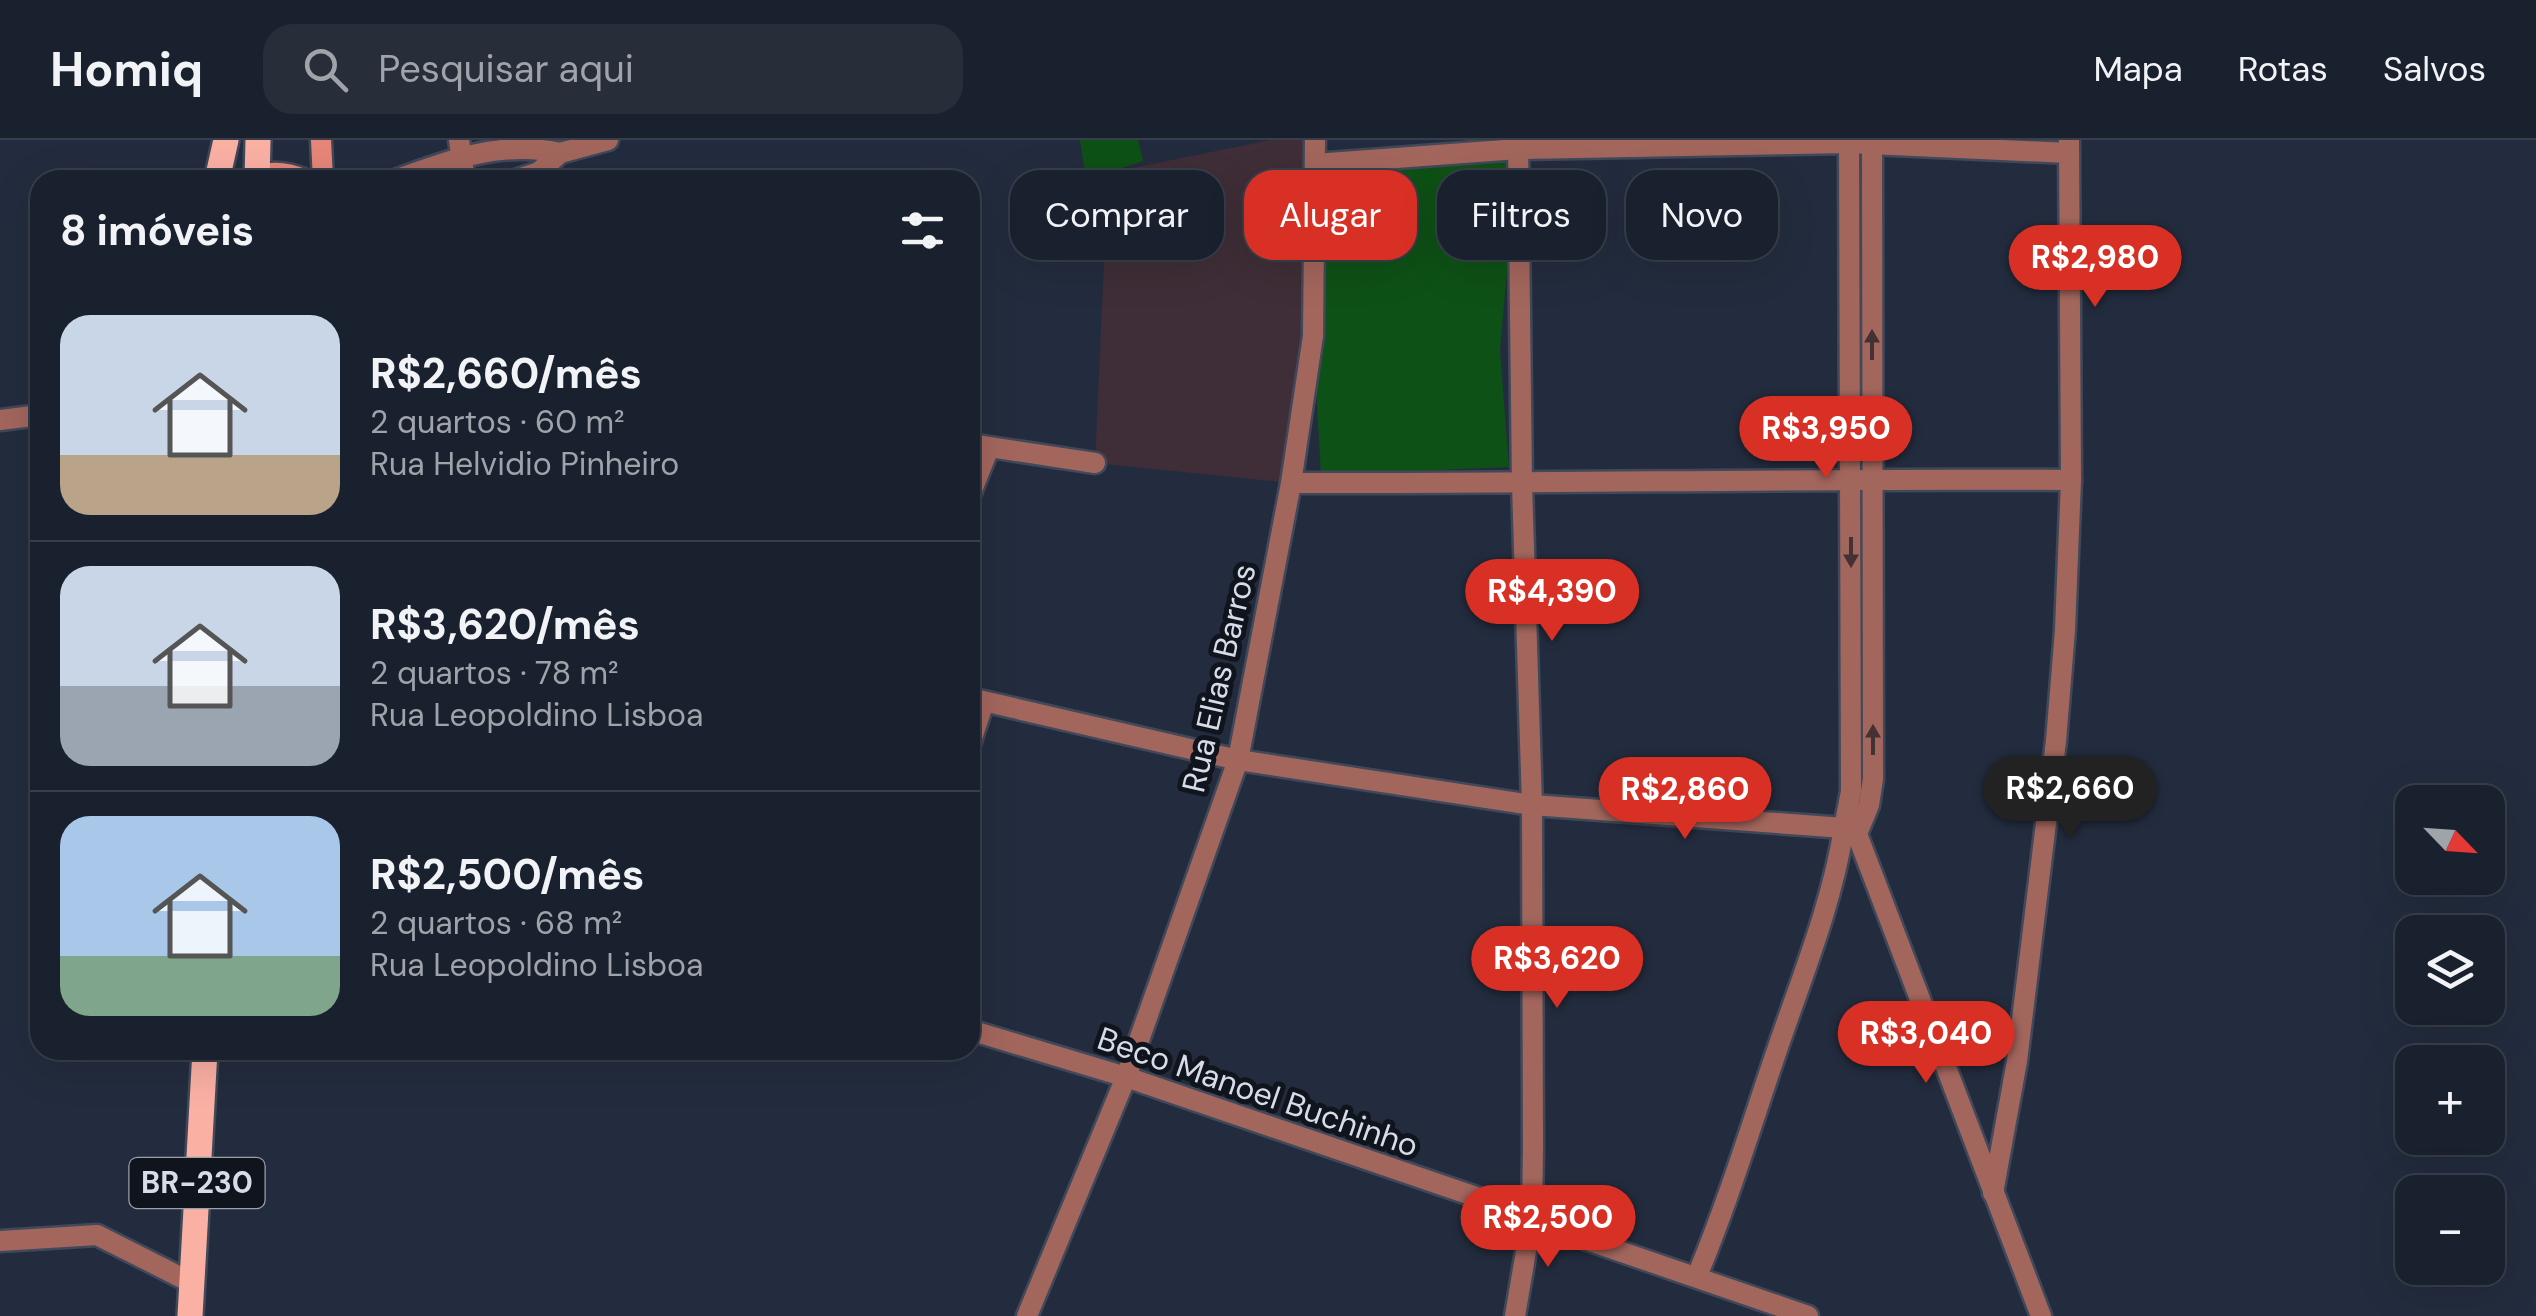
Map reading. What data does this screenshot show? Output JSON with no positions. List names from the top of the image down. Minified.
{"streets":{"main road":["BR-230"],"street":["Rua Elias Barros","Beco Manoel Buchinho"]},"crossings":[["Rua Elias Barros","Beco Manoel Buchinho"]],"north":"bottom right","page":{"header":"Homiq","search":"Pesquisar aqui","nav":["Mapa","Rotas","Salvos"],"chip":["Comprar","Alugar","Filtros","Novo"],"heading":"8 imóveis","price":["R$2,980","R$3,950","R$4,390","R$2,660","R$2,860","R$3,620","R$3,040","R$2,500"],"list":[{"name":"R$2,660/mês","note":"2 quartos · 60 m² · Rua Helvidio Pinheiro"},{"name":"R$3,620/mês","note":"2 quartos · 78 m² · Rua Leopoldino Lisboa"},{"name":"R$2,500/mês","note":"2 quartos · 68 m² · Rua Leopoldino Lisboa"}],"map_buttons":["+","−"]}}
